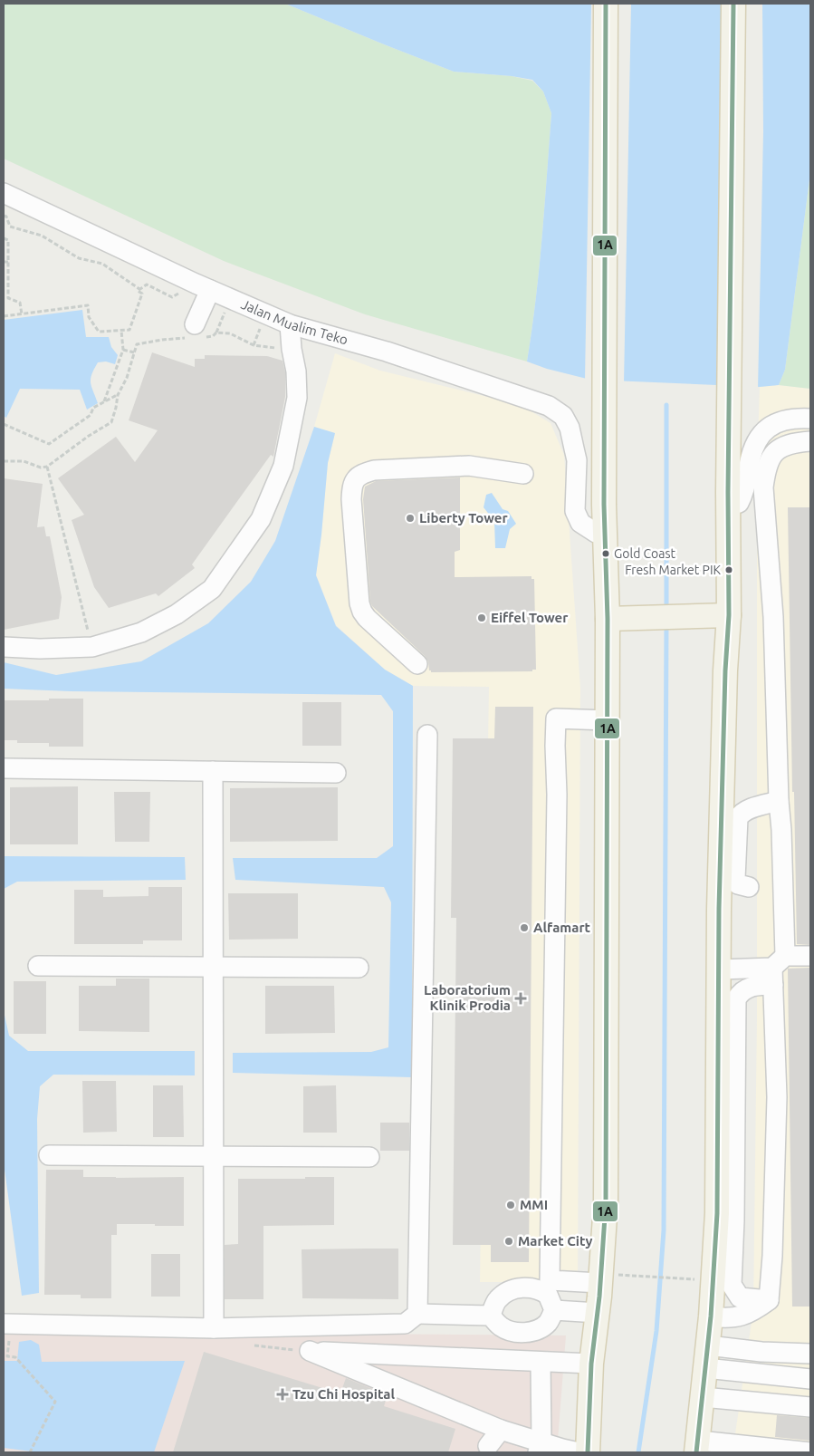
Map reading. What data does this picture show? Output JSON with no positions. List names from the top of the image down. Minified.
{"streets":{"street":["Jalan Mualim Teko"]},"places":{"other":["Liberty Tower","Gold Coast","Fresh Market PIK","Eiffel Tower","Alfamart","MMI","Market City"],"health":["Laboratorium Klinik Prodia","Tzu Chi Hospital"]},"lines":["transit line 1A"]}
